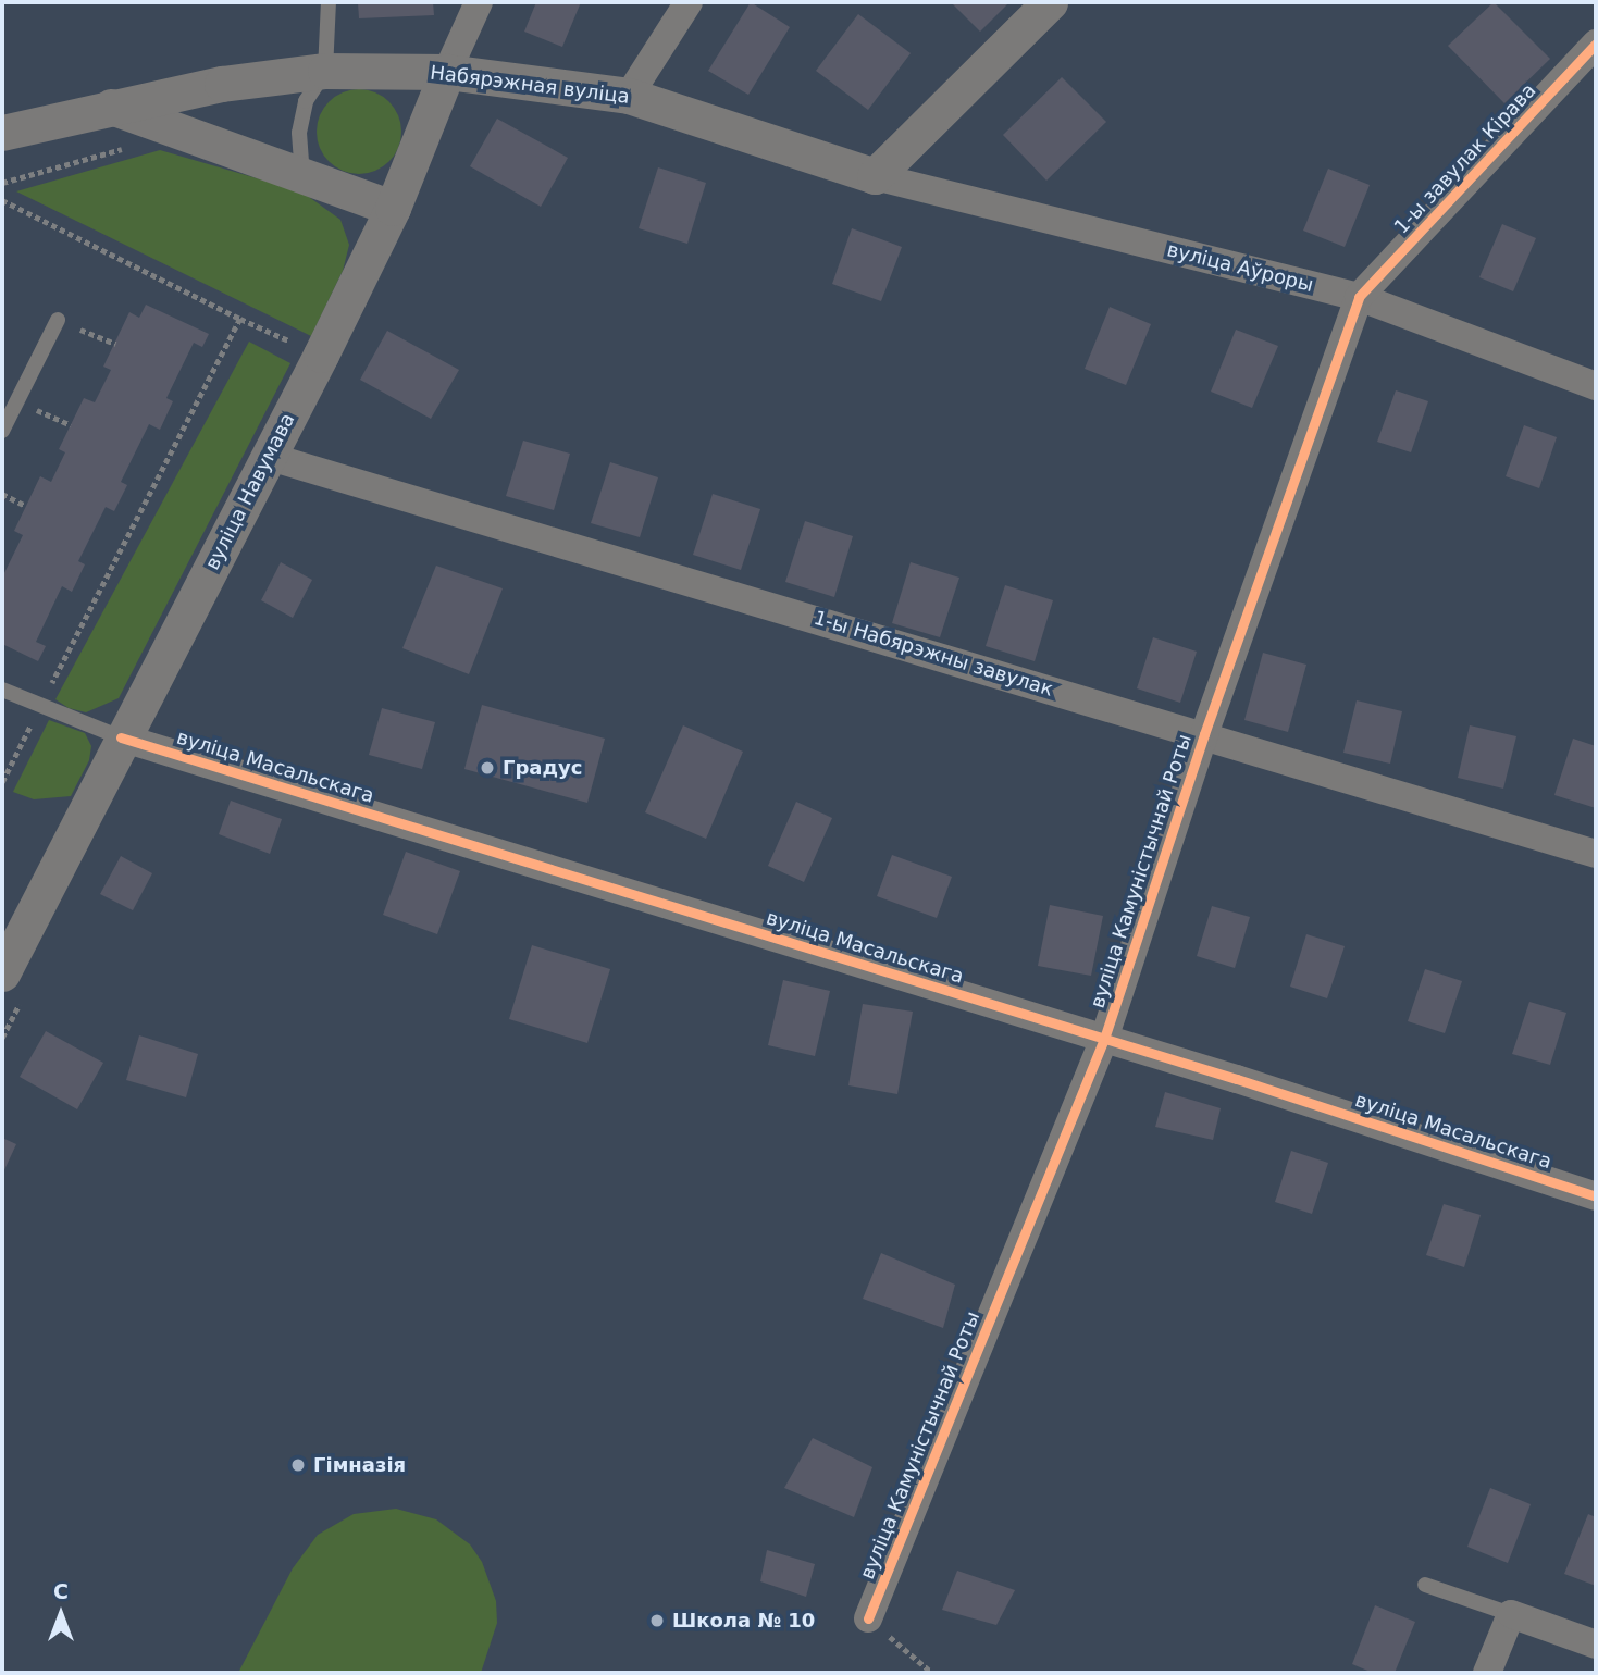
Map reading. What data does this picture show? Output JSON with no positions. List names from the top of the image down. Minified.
{"streets":{"street":["Набярэжная вуліца","1-ы завулак Кірава","вуліца Аўроры","вуліца Навумава","1-ы Набярэжны завулак","вуліца Масальскага","вуліца Камуністычнай Роты"]},"crossings":[["Набярэжная вуліца","вуліца Аўроры"],["Набярэжная вуліца","вуліца Навумава"],["1-ы завулак Кірава","вуліца Аўроры"],["1-ы завулак Кірава","вуліца Камуністычнай Роты"],["вуліца Аўроры","вуліца Камуністычнай Роты"],["вуліца Навумава","1-ы Набярэжны завулак"],["вуліца Навумава","вуліца Масальскага"],["1-ы Набярэжны завулак","вуліца Камуністычнай Роты"],["вуліца Масальскага","вуліца Камуністычнай Роты"]],"places":["Градус","Гімназія","Школа № 10"],"north":"top"}
